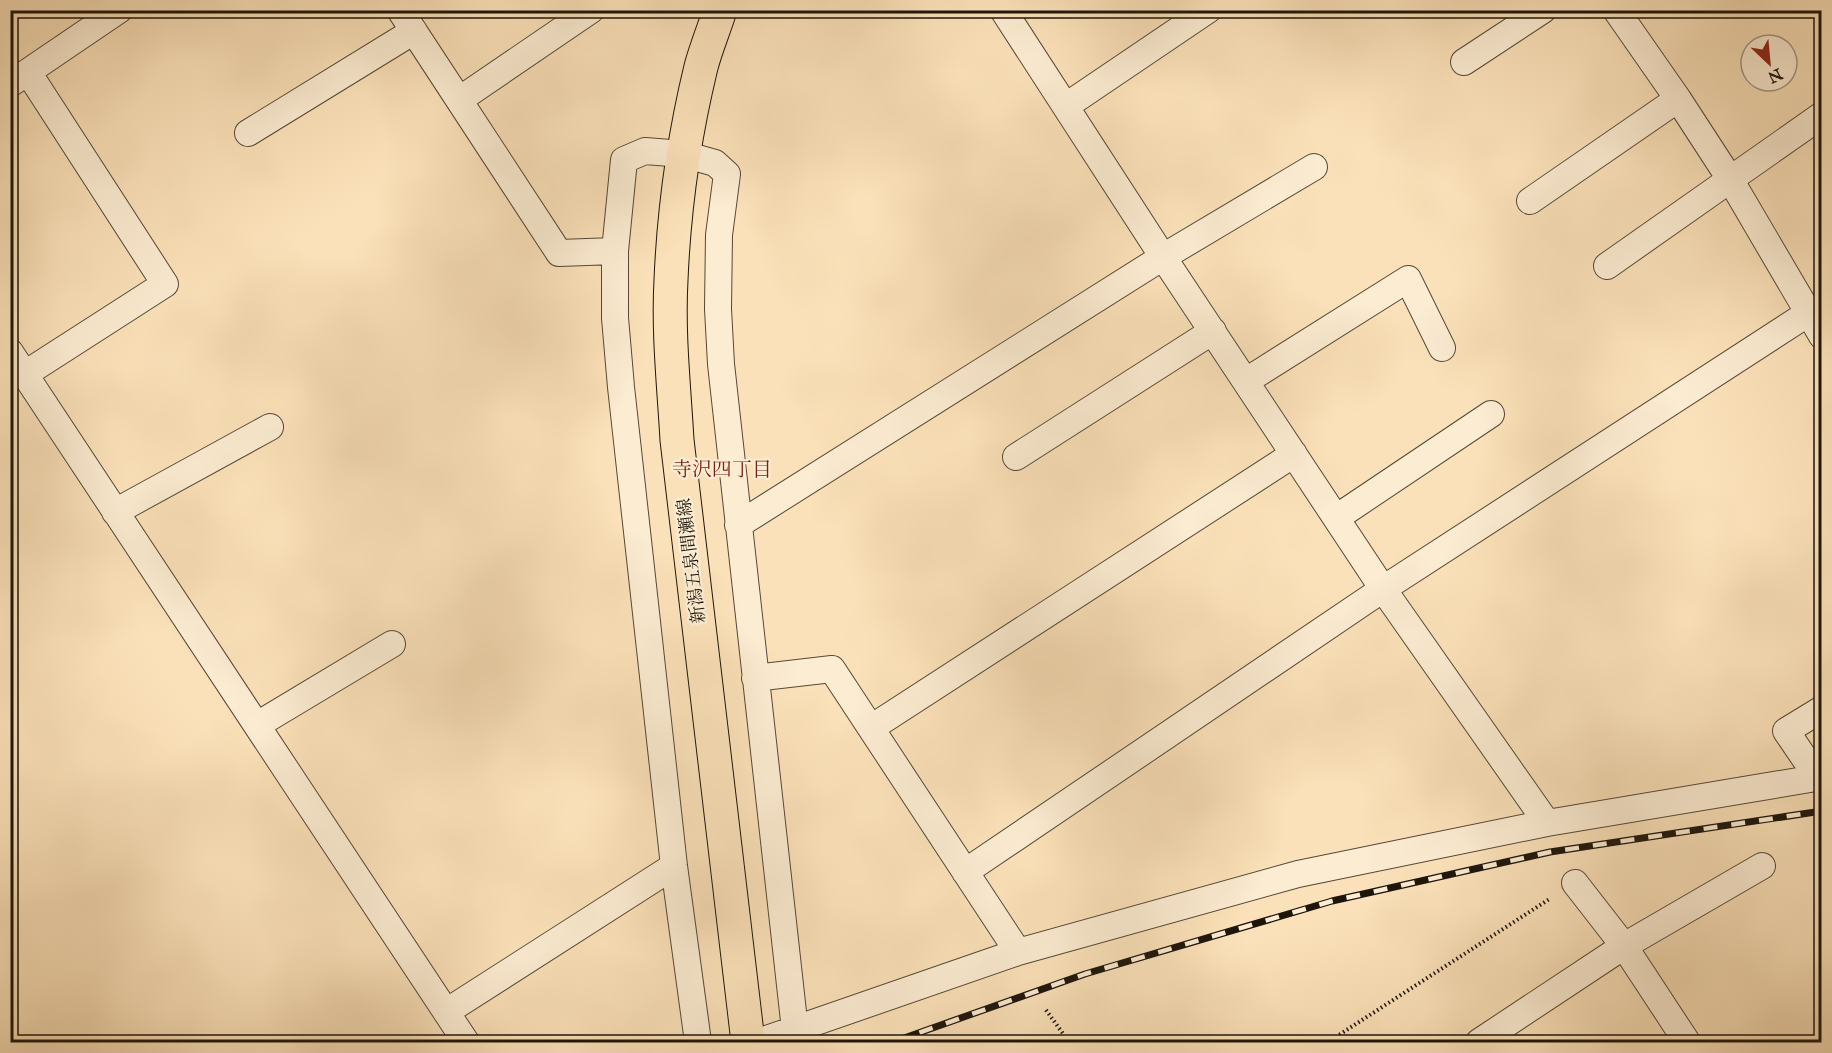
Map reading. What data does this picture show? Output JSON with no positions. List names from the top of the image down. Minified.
{"streets":{"main road":["新潟五泉間瀬線"]},"districts":["寺沢四丁目"],"north":"bottom right"}
